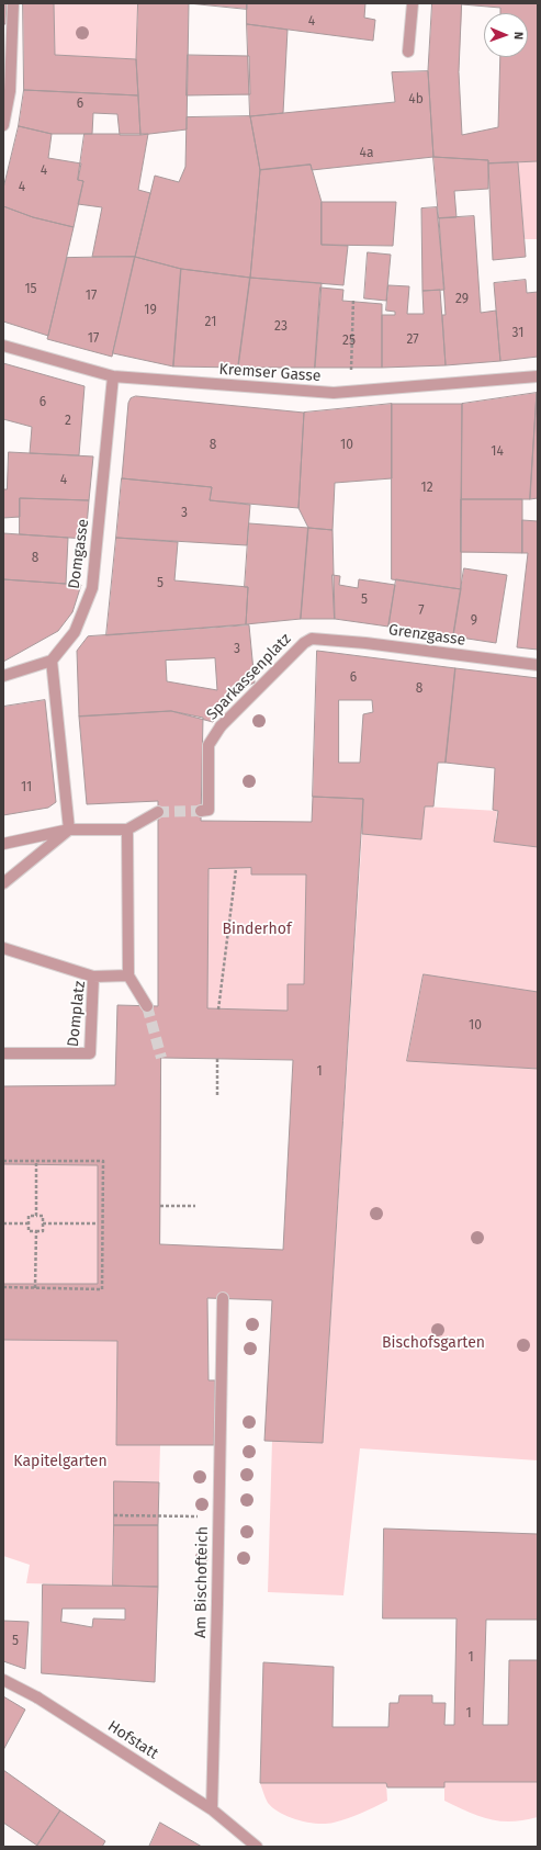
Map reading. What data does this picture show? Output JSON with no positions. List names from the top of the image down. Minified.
{"streets":{"street":["Kremser Gasse","Domgasse","Grenzgasse","Sparkassenplatz","Domplatz","Am Bischofteich","Hofstatt"]},"crossings":[["Kremser Gasse","Domgasse"],["Grenzgasse","Sparkassenplatz"],["Am Bischofteich","Hofstatt"]],"parks":["Binderhof","Bischofsgarten","Kapitelgarten"],"house_numbers":["4","4b","6","4a","4","4","15","17","29","19","21","23","31","17","27","25","6","2","8","10","14","4","12","3","8","5","5","7","9","3","6","8","11","10","1","5","1","1"],"north":"right"}
